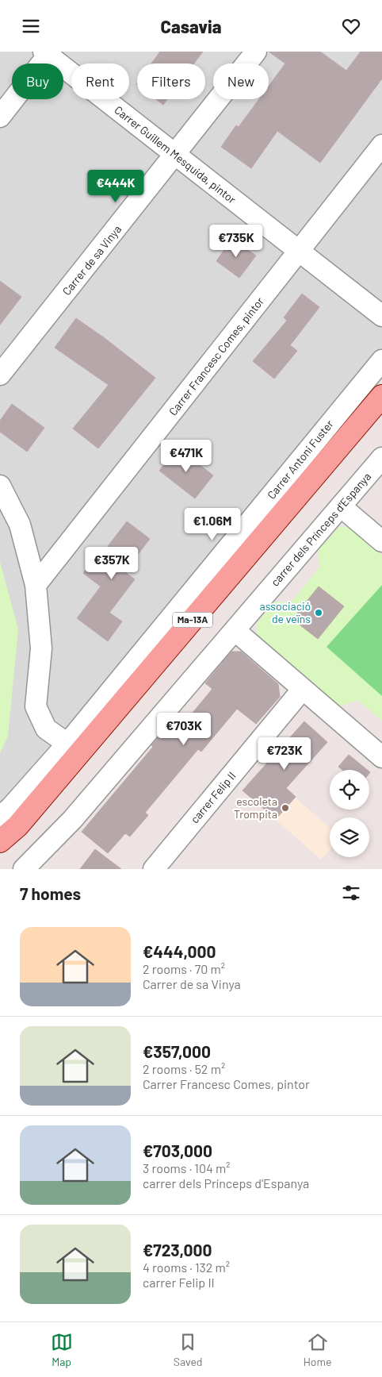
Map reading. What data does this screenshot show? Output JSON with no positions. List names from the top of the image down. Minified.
{"streets":{"main road":["Ma-13A"],"street":["Carrer Guillem Mesquida, pintor","Carrer de sa Vinya","Carrer Francesc Comes, pintor","Carrer Antoni Fuster","carrer dels Prínceps d'Espanya","carrer Felip II"]},"crossings":[["Carrer Guillem Mesquida, pintor","Carrer de sa Vinya"],["Carrer Guillem Mesquida, pintor","Carrer Francesc Comes, pintor"]],"places":["associació de veïns","escoleta Trompita"],"page":{"header":"Casavia","chip":["Buy","Rent","Filters","New"],"price":["€444K","€735K","€471K","€1.06M","€357K","€703K","€723K"],"heading":"7 homes","list":[{"name":"€444,000","note":"2 rooms · 70 m² · Carrer de sa Vinya"},{"name":"€357,000","note":"2 rooms · 52 m² · Carrer Francesc Comes, pintor"},{"name":"€703,000","note":"3 rooms · 104 m² · carrer dels Prínceps d'Espanya"},{"name":"€723,000","note":"4 rooms · 132 m² · carrer Felip II"}],"tabs":["Map","Saved","Home"]}}
